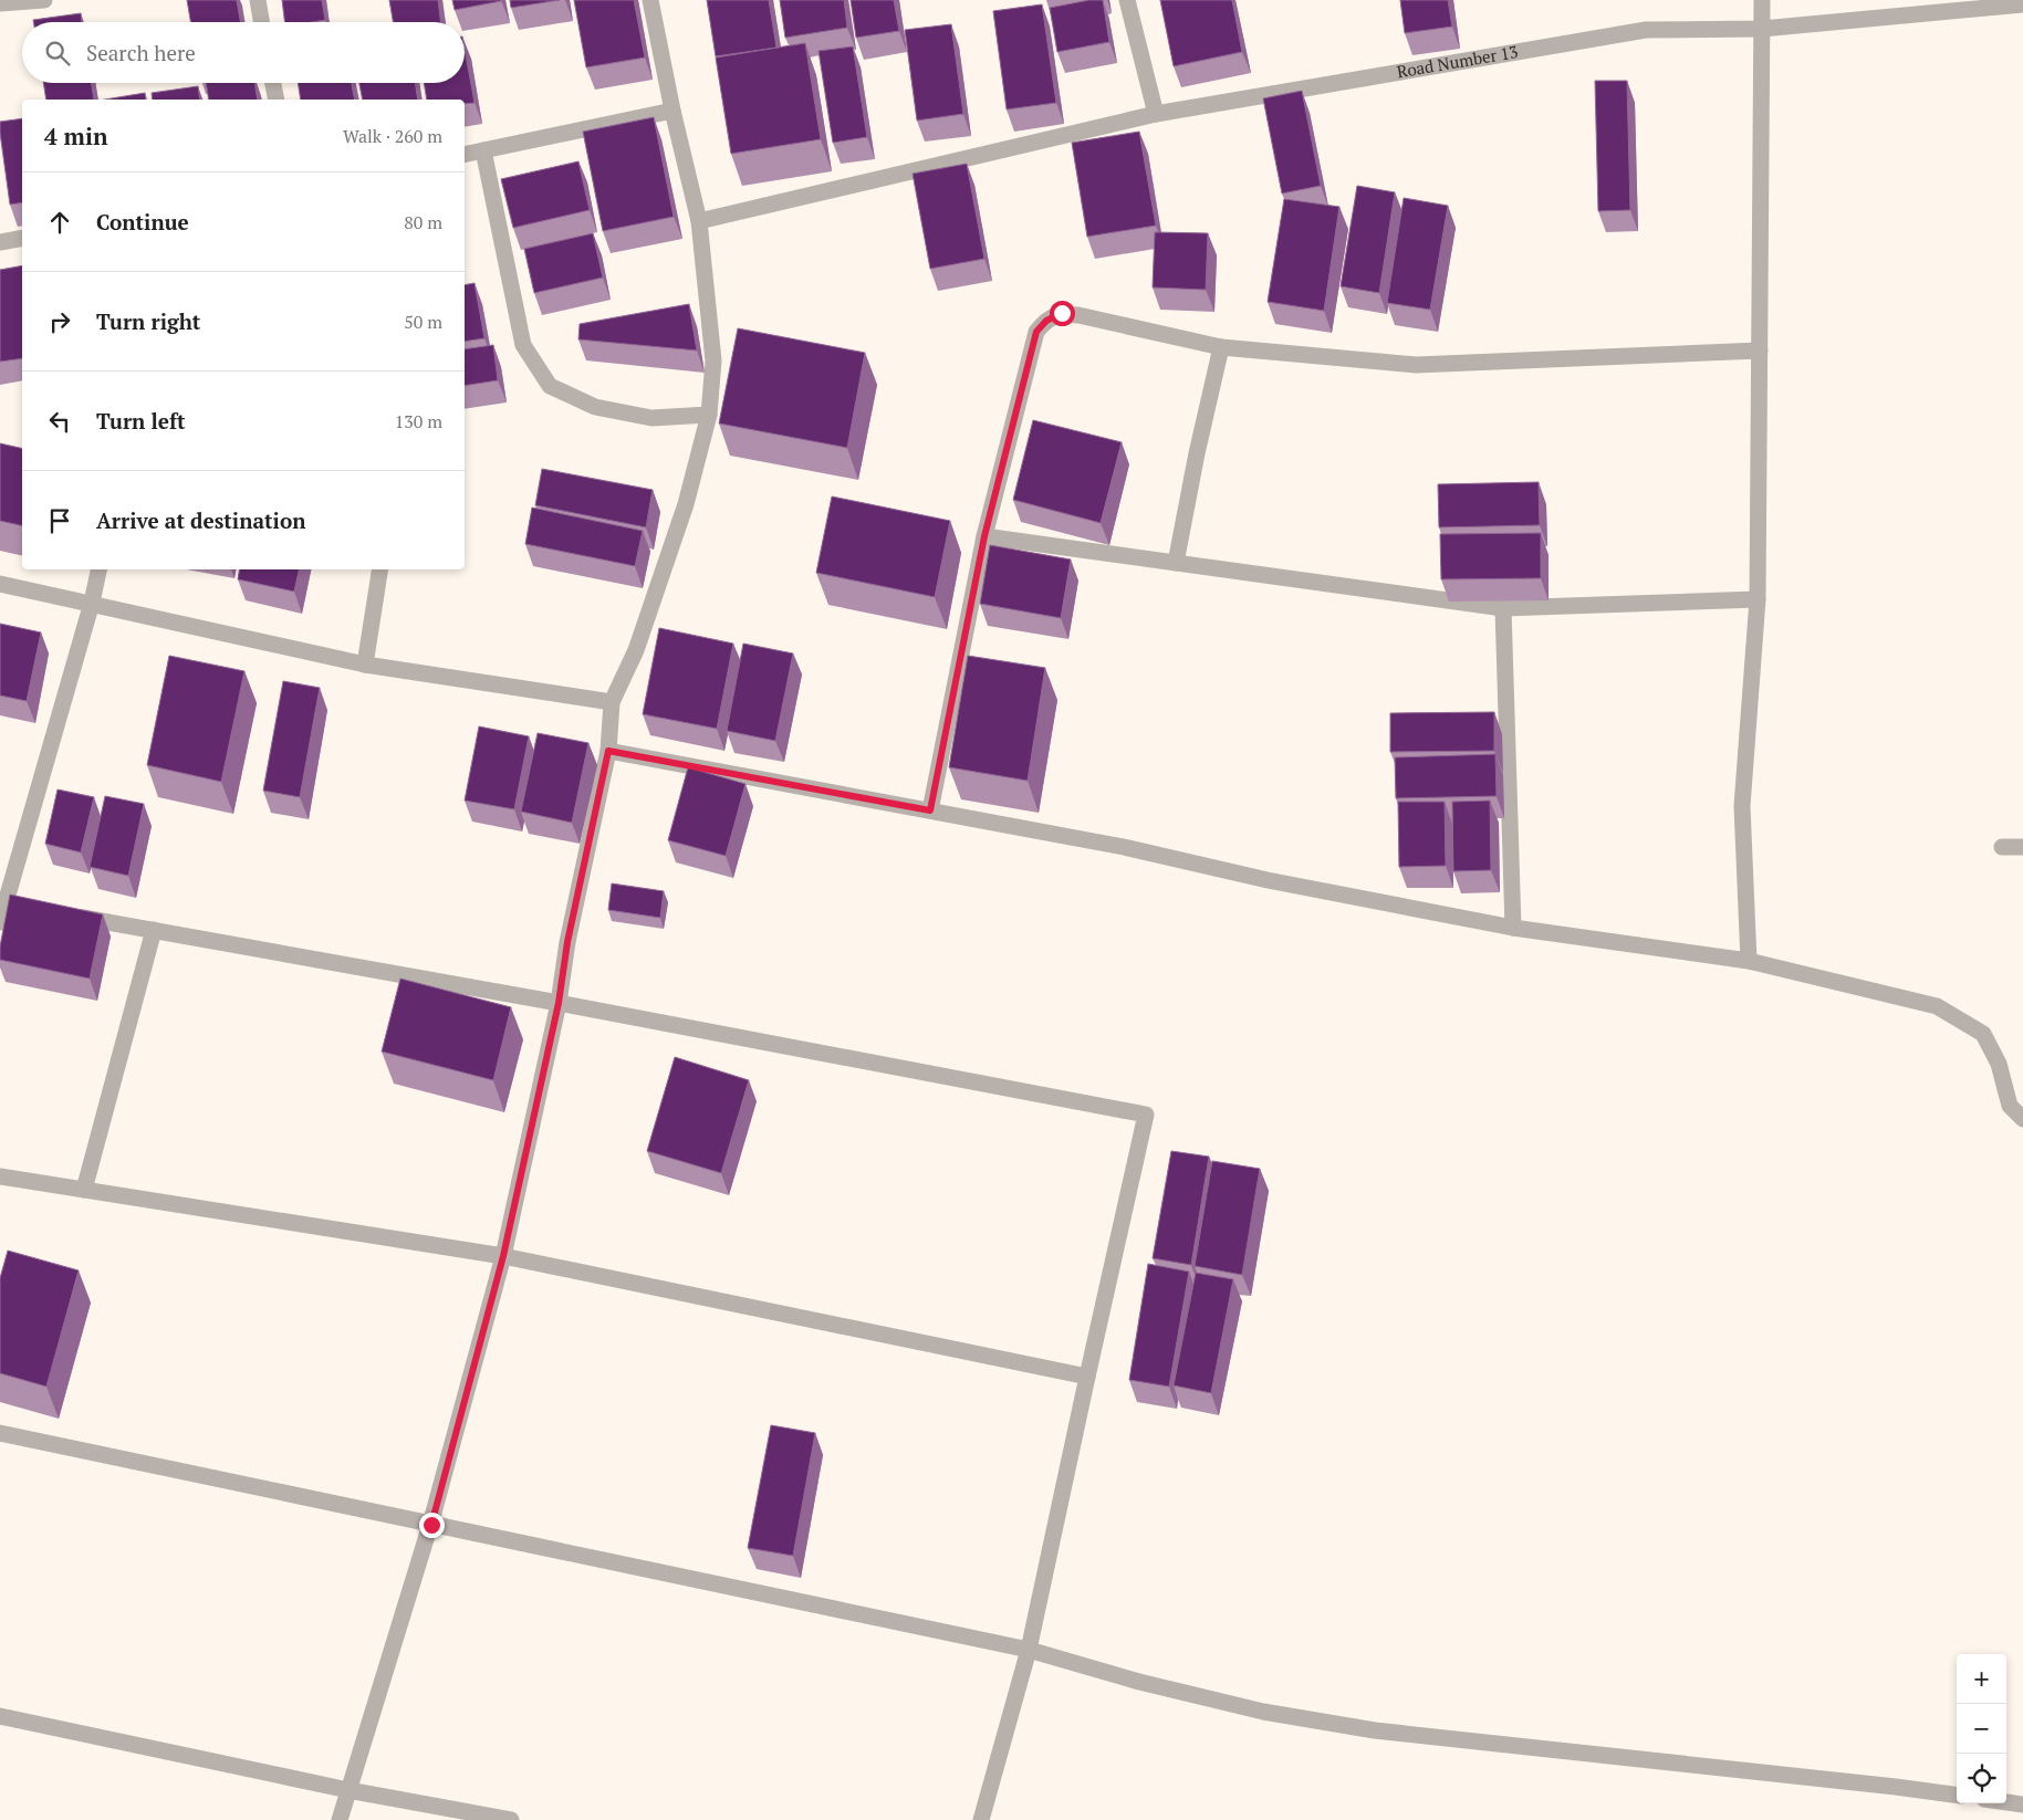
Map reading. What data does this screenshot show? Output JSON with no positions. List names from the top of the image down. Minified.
{"streets":{"street":["Road Number 13"]},"page":{"search":"Search here","heading":["4 min","Walk · 260 m"],"list":[["Continue","80 m"],["Turn right","50 m"],["Turn left","130 m"],"Arrive at destination"],"map_buttons":["+","−"]}}
